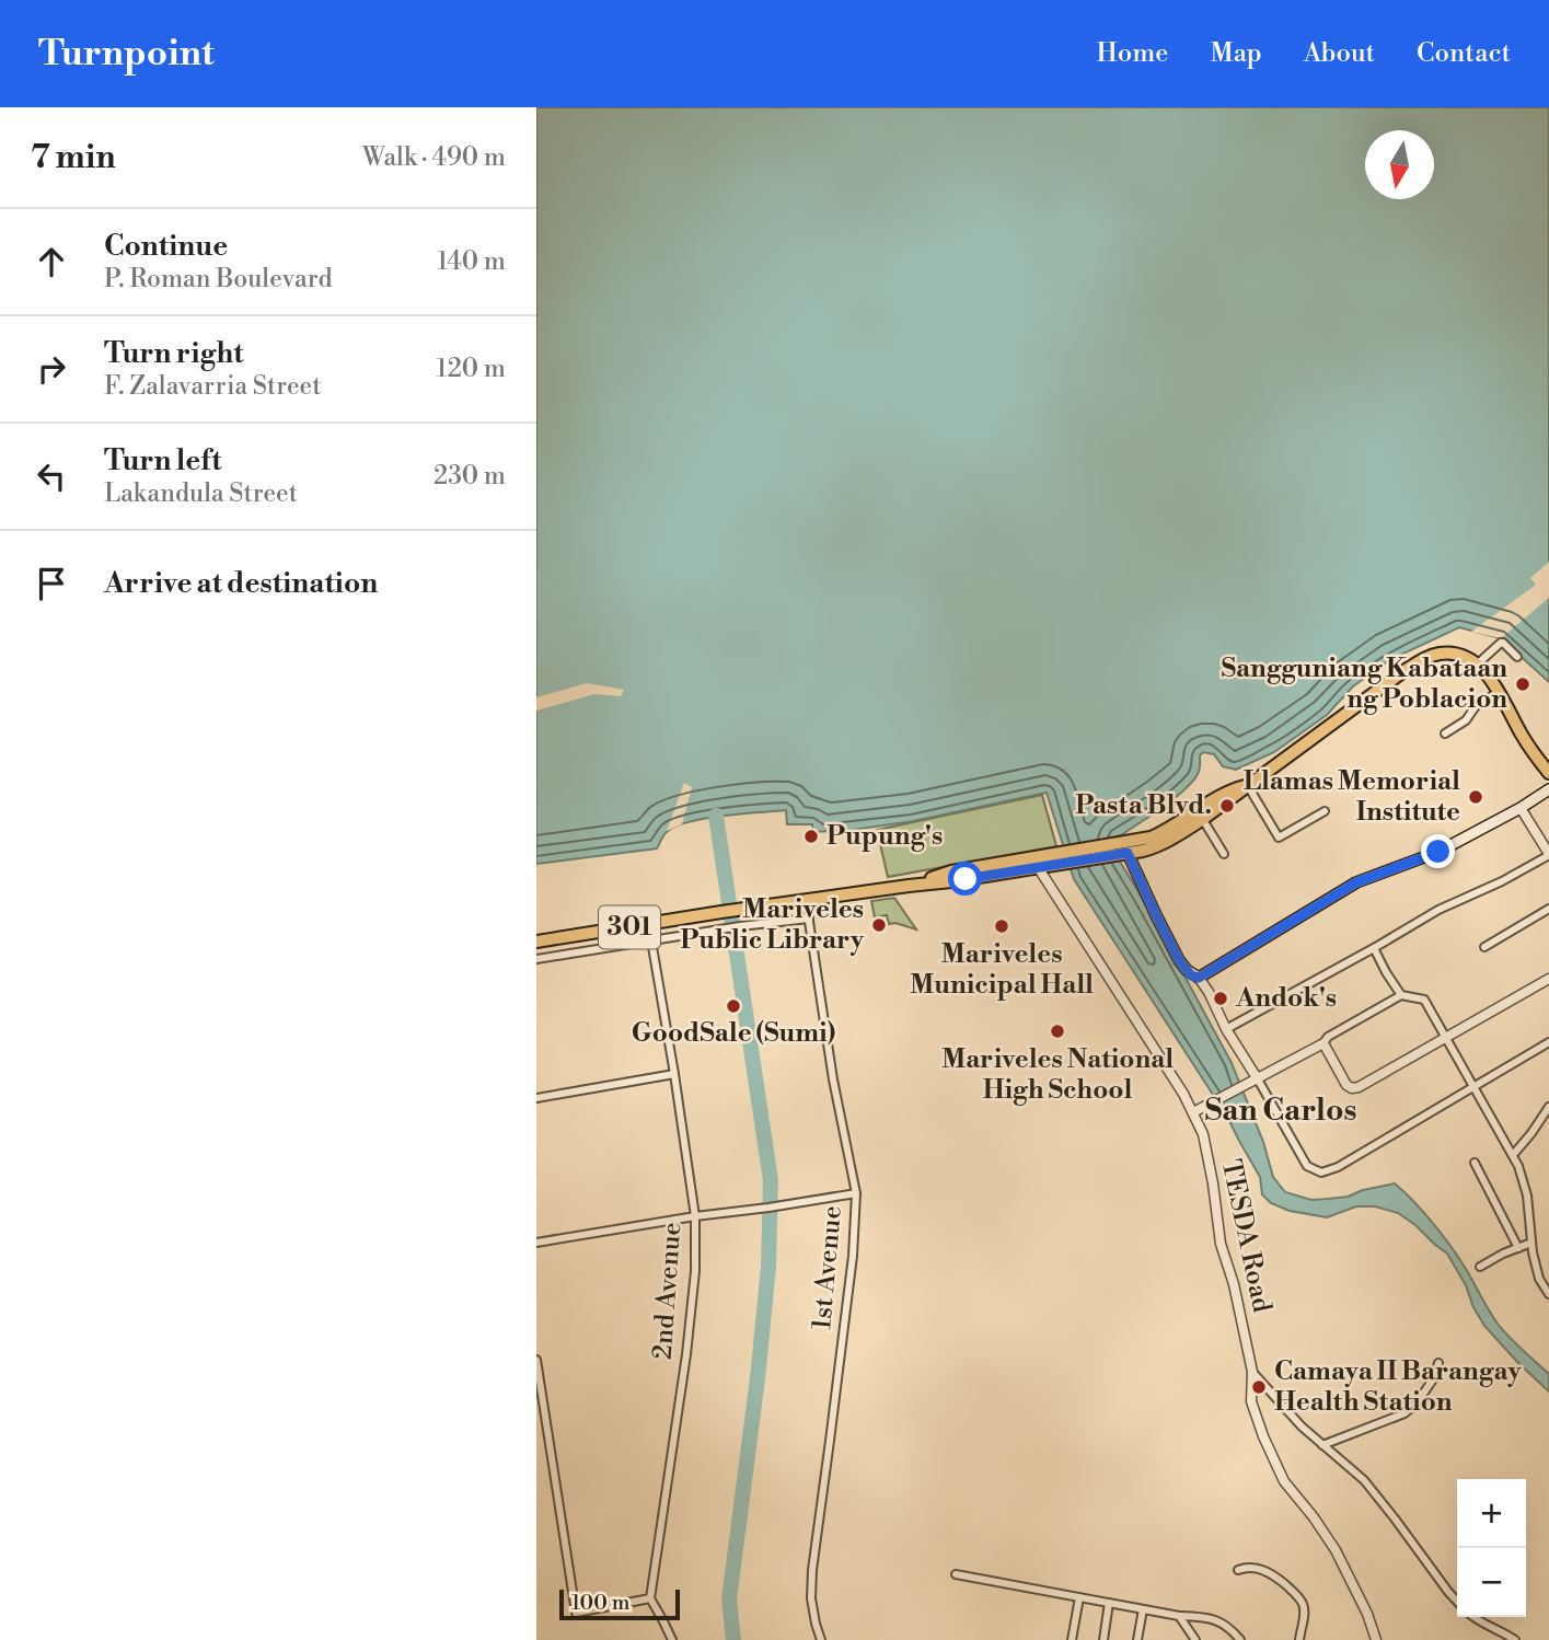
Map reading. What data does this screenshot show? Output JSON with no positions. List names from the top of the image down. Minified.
{"streets":{"main road":["301"],"street":["TESDA Road","1st Avenue","2nd Avenue"]},"crossings":[["301","TESDA Road"],["301","1st Avenue"]],"districts":["San Carlos"],"places":["Sangguniang Kabataan ng Poblacion","Llamas Memorial Institute","Pasta Blvd.","Pupung's","Mariveles Public Library","Mariveles Municipal Hall","Andok's","GoodSale (Sumi)","Mariveles National High School","Camaya II Barangay Health Station"],"scale_bar":"100 m","north":"bottom","page":{"header":"Turnpoint","nav":["Home","Map","About","Contact"],"heading":["7 min","Walk · 490 m"],"list":[["Continue","P. Roman Boulevard","140 m"],["Turn right","F. Zalavarria Street","120 m"],["Turn left","Lakandula Street","230 m"],"Arrive at destination"],"map_buttons":["+","−"],"scale":"100 m"}}
